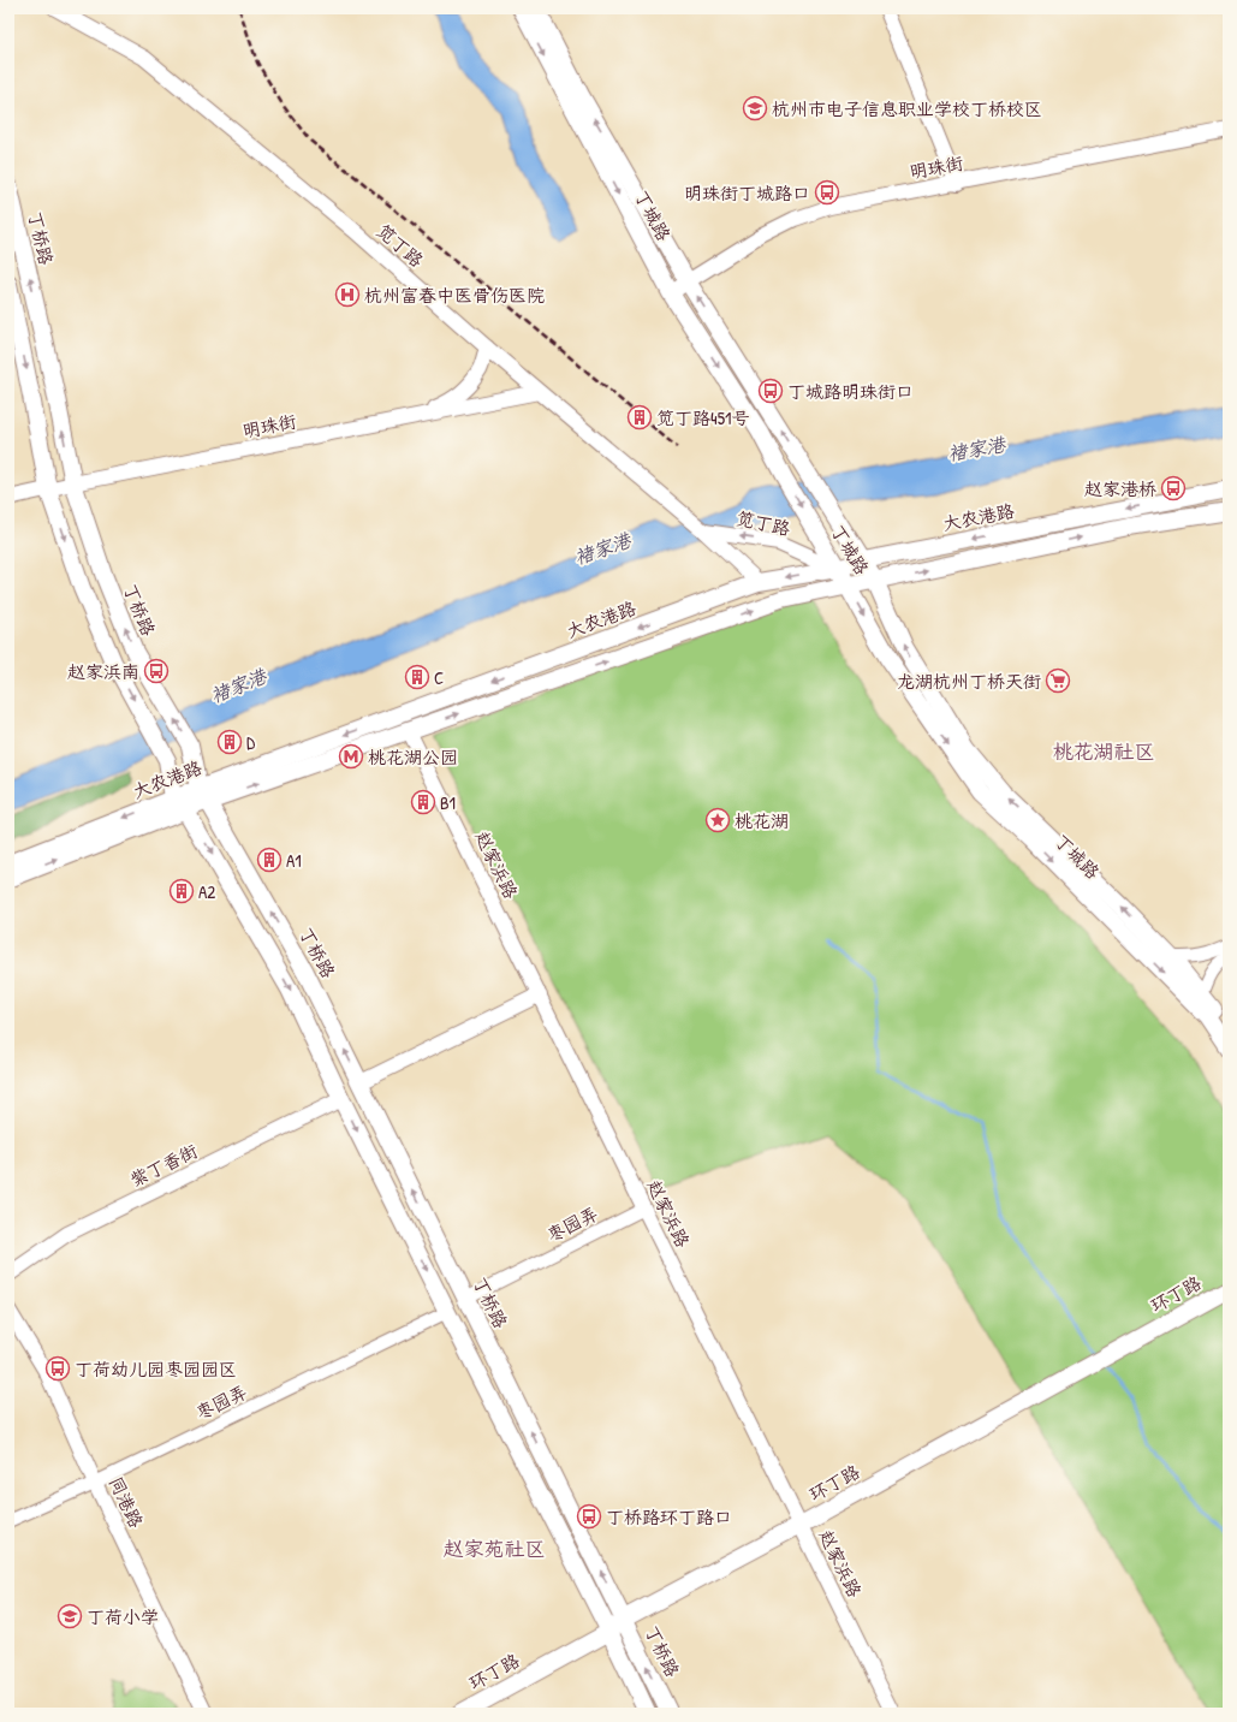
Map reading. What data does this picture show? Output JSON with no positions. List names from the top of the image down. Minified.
{"streets":{"main road":["丁城路","丁桥路","大农港路","环丁路"],"street":["明珠街","笕丁路","赵家浜路","紫丁香街","枣园弄","同港路"]},"crossings":[["明珠街","丁城路"],["明珠街","丁桥路"],["明珠街","笕丁路"],["丁城路","笕丁路"],["丁城路","大农港路"],["丁桥路","大农港路"],["丁桥路","枣园弄"],["丁桥路","环丁路"],["笕丁路","大农港路"],["大农港路","赵家浜路"],["赵家浜路","枣园弄"],["赵家浜路","环丁路"],["枣园弄","同港路"]],"districts":["桃花湖社区","赵家苑社区"],"water":["褚家港"],"places":{"school or university":["杭州市电子信息职业学校丁桥校区","丁荷小学"],"bus stop":["明珠街丁城路口","丁城路明珠街口","赵家港桥","赵家浜南","丁荷幼儿园枣园园区","丁桥路环丁路口"],"hospital":["杭州富春中医骨伤医院"],"building":["笕丁路451号","C","D","B1","A1","A2"],"supermarket":["龙湖杭州丁桥天街"],"metro station":["桃花湖公园"],"place":["桃花湖"]}}
